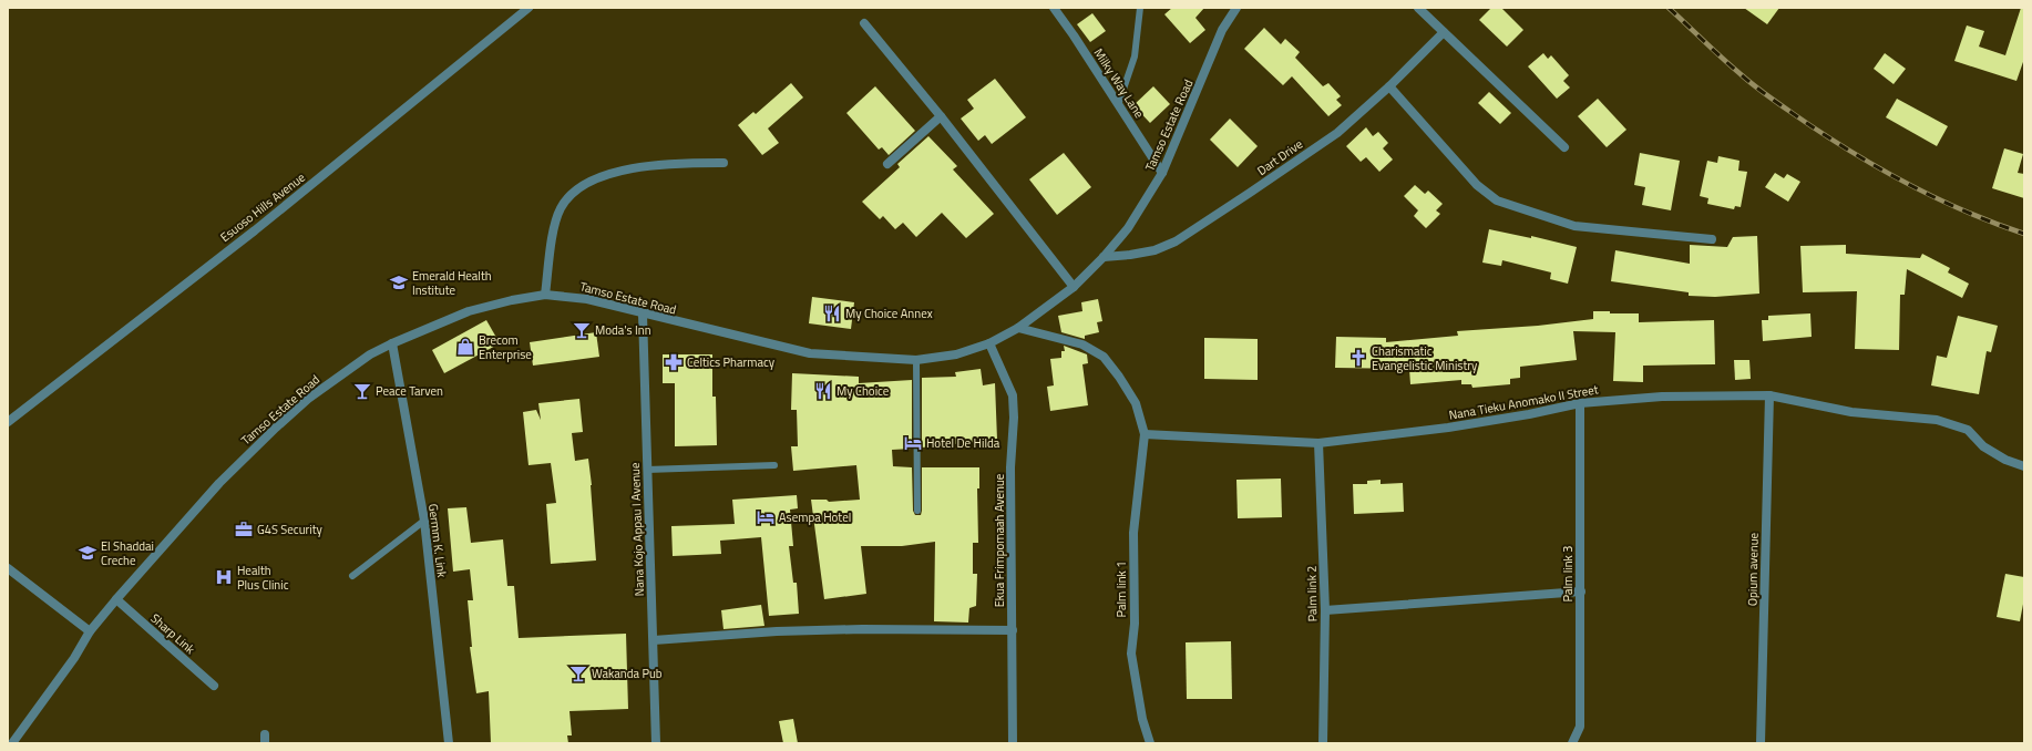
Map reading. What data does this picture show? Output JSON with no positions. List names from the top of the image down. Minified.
{"streets":{"street":["Milky Way Lane","Tamso Estate Road","Dart Drive","Esuoso Hills Avenue","Nana Tieku Anomako II Street","Nana Kojo Appau I Avenue","Germm K. Link","Ekua Frimpomaah Avenue","Opium avenue","Palm link 3","Palm link 1","Palm link 2","Sharp Link"]},"crossings":[["Milky Way Lane","Tamso Estate Road"],["Tamso Estate Road","Dart Drive"],["Tamso Estate Road","Nana Kojo Appau I Avenue"],["Tamso Estate Road","Germm K. Link"],["Tamso Estate Road","Ekua Frimpomaah Avenue"],["Tamso Estate Road","Sharp Link"],["Nana Tieku Anomako II Street","Opium avenue"],["Nana Tieku Anomako II Street","Palm link 3"],["Nana Tieku Anomako II Street","Palm link 1"],["Nana Tieku Anomako II Street","Palm link 2"]],"places":{"school or university":["Emerald Health Institute","El Shaddai Creche"],"restaurant":["My Choice Annex","My Choice"],"bar":["Moda's Inn","Peace Tarven","Wakanda Pub"],"shop":["Brecom Enterprise"],"church":["Charismatic Evangelistic Ministry"],"pharmacy":["Celtics Pharmacy"],"hotel":["Hotel De Hilda","Asempa Hotel"],"office":["G4S Security"],"hospital":["Health Plus Clinic"]}}
